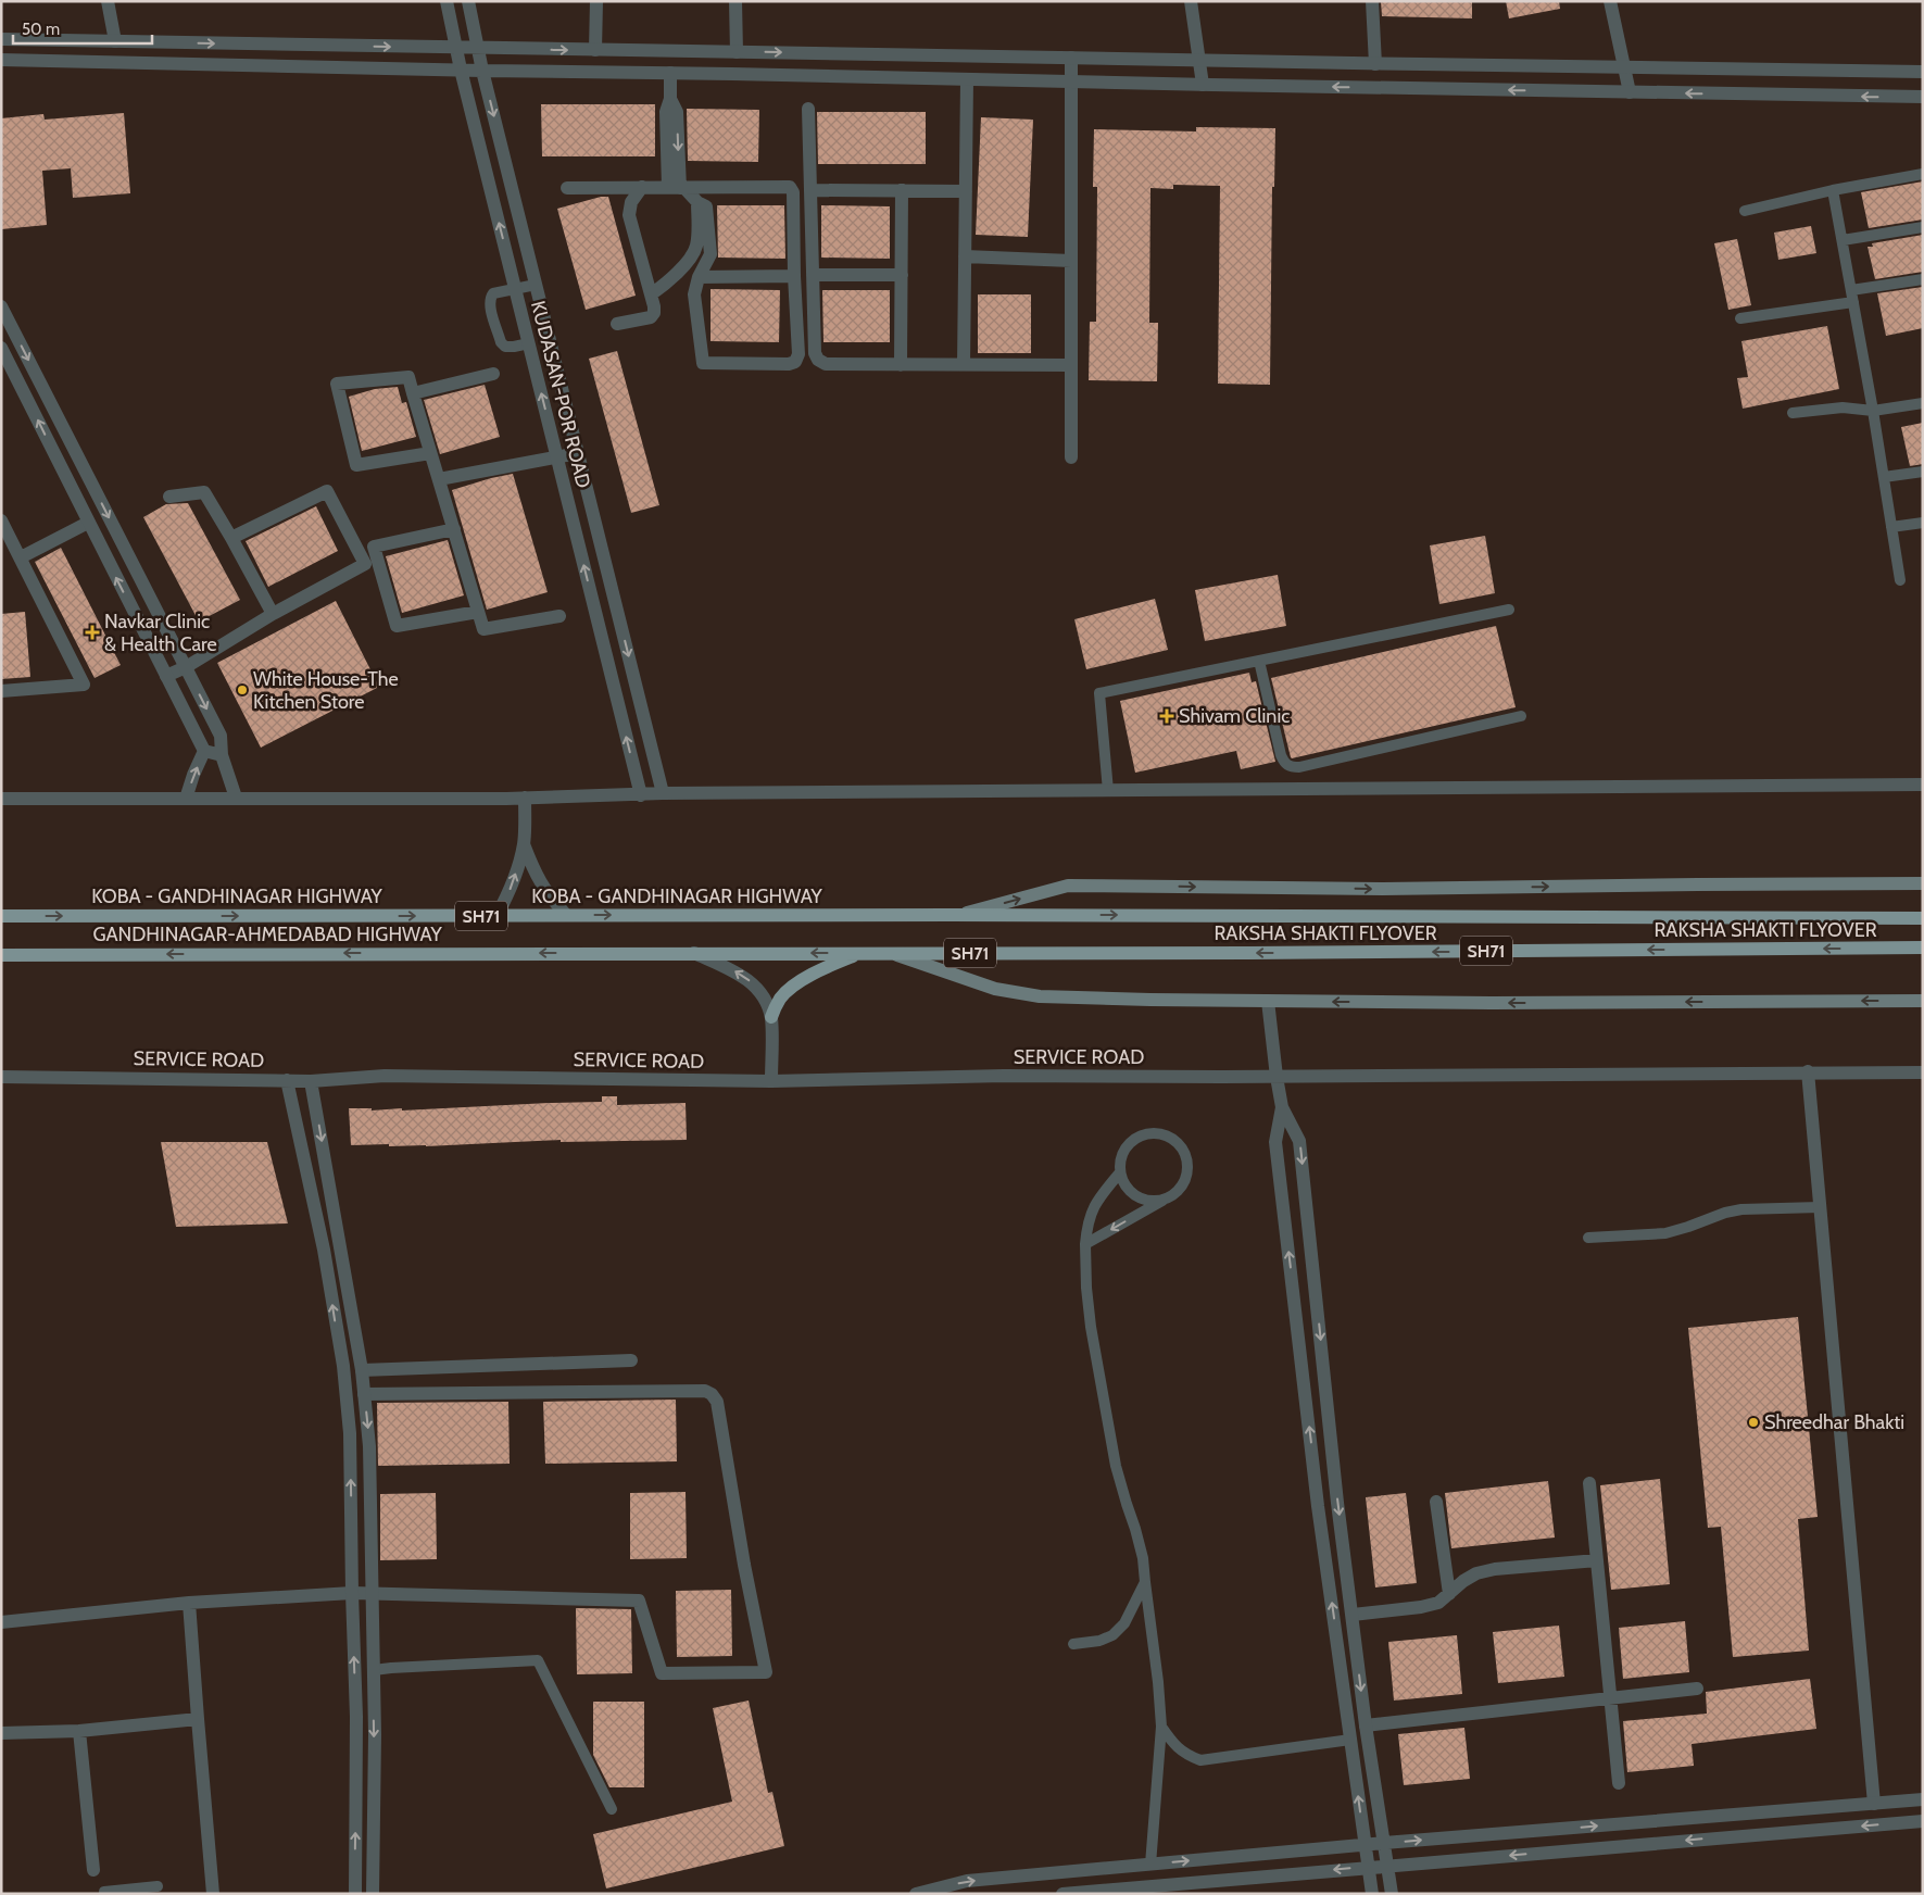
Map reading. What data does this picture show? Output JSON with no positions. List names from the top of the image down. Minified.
{"streets":{"main road":["KOBA - GANDHINAGAR HIGHWAY","SH71","RAKSHA SHAKTI FLYOVER","GANDHINAGAR-AHMEDABAD HIGHWAY"],"street":["KUDASAN-POR ROAD","SERVICE ROAD"]},"crossings":[["KOBA - GANDHINAGAR HIGHWAY","RAKSHA SHAKTI FLYOVER"],["RAKSHA SHAKTI FLYOVER","GANDHINAGAR-AHMEDABAD HIGHWAY"]],"one_way":["KOBA - GANDHINAGAR HIGHWAY","GANDHINAGAR-AHMEDABAD HIGHWAY"],"places":{"health":["Navkar Clinic & Health Care","Shivam Clinic"],"other":["White House-The Kitchen Store","Shreedhar Bhakti"]},"scale_bar":"50 m"}
